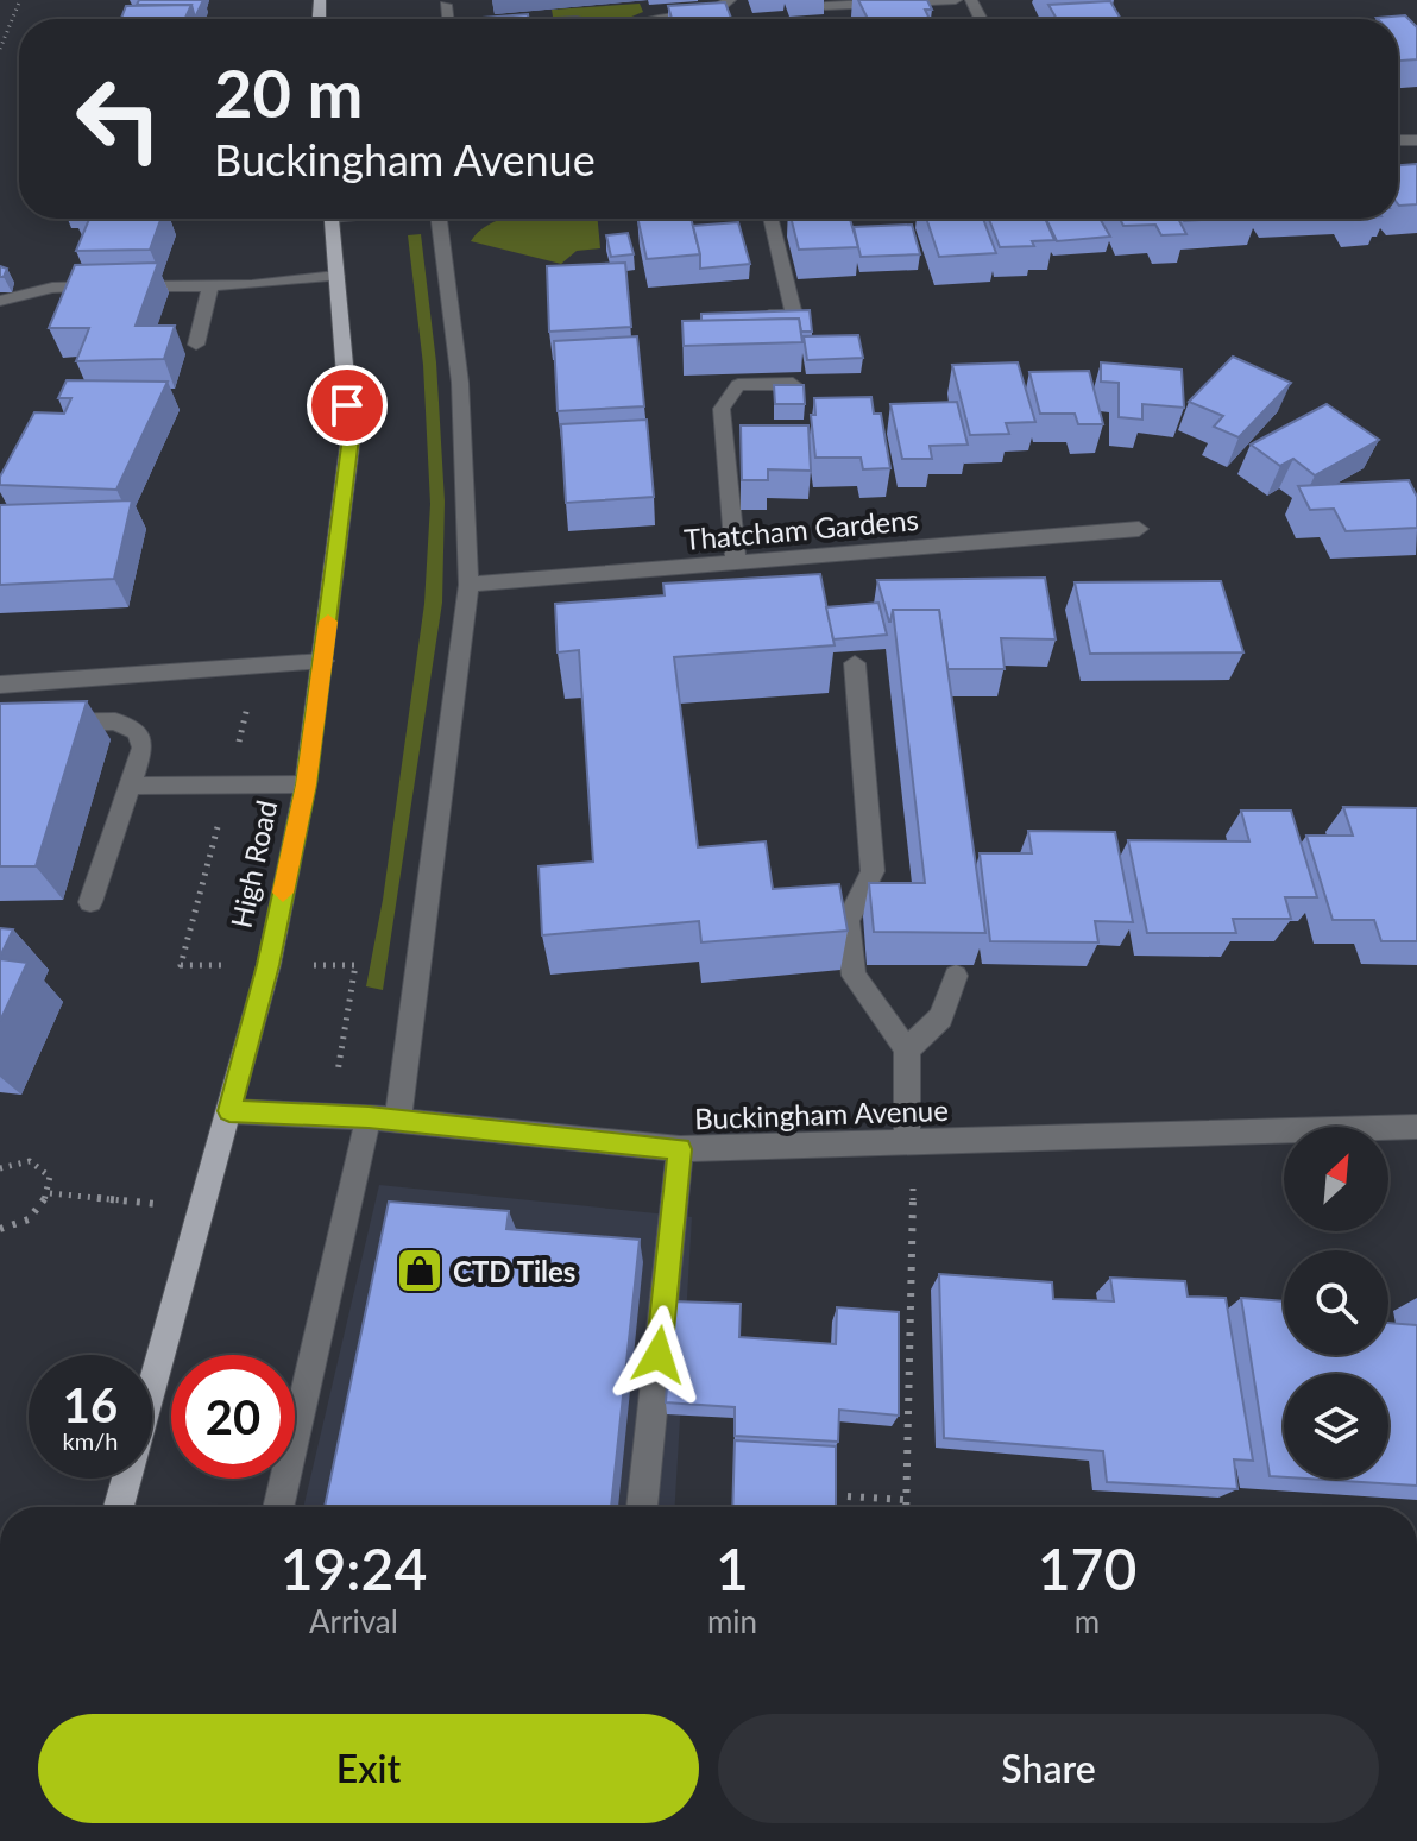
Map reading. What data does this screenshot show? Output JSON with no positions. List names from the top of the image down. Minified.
{"streets":{"main road":["High Road"],"street":["Thatcham Gardens","Buckingham Avenue"]},"crossings":[["High Road","Buckingham Avenue"]],"places":{"shop":["CTD Tiles"]},"north":"top right","page":{"turn":["20 m","Buckingham Avenue"],"speed":"16 km/h","limit":"20","eta":["19:24","Arrival","1","min","170","m"],"buttons":["Exit","Share"]}}
